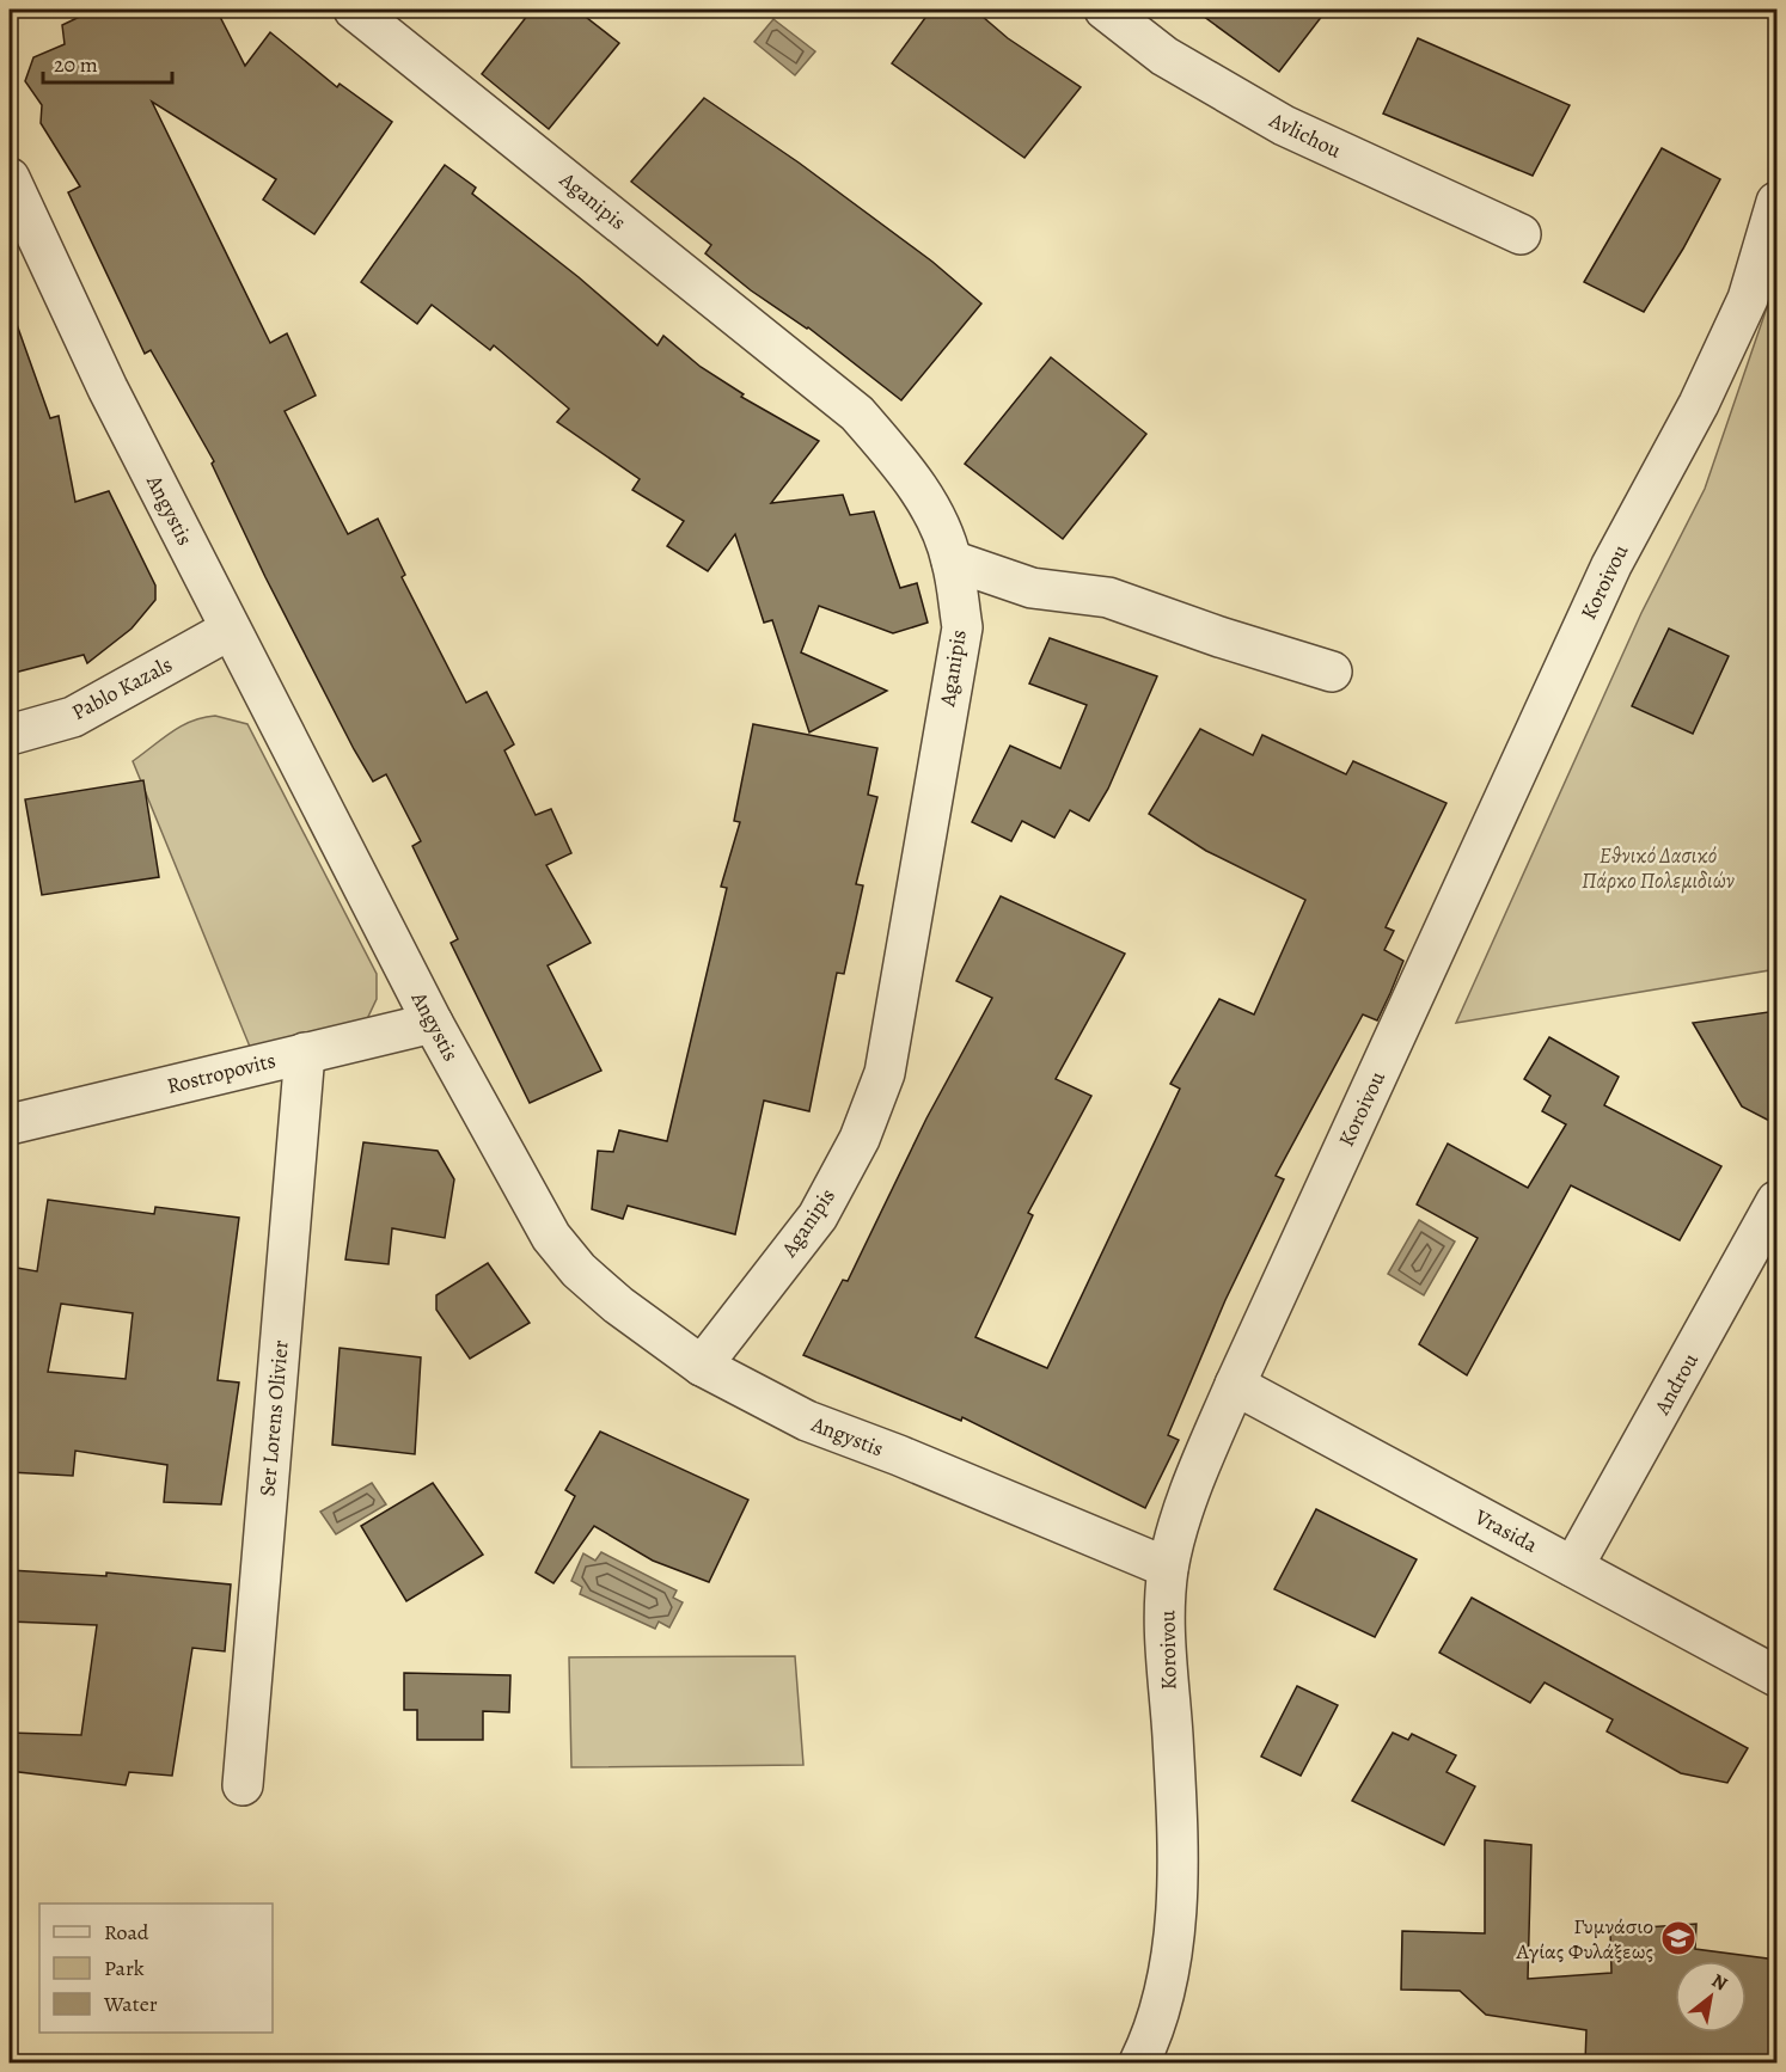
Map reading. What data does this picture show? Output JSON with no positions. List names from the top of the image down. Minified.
{"streets":{"street":["Avlichou","Aganipis","Angystis","Koroivou","Pablo Kazals","Rostropovits","Androu","Ser Lorens Olivier","Vrasida"]},"crossings":[["Aganipis","Angystis"],["Angystis","Koroivou"],["Angystis","Pablo Kazals"],["Angystis","Rostropovits"],["Koroivou","Vrasida"],["Rostropovits","Ser Lorens Olivier"],["Androu","Vrasida"]],"parks":["Εθνικό Δασικό Πάρκο Πολεμιδιών"],"places":{"school or university":["Γυμνάσιο Αγίας Φυλάξεως"]},"legend":["Road","Park","Water"],"scale_bar":"20 m","north":"top right"}
